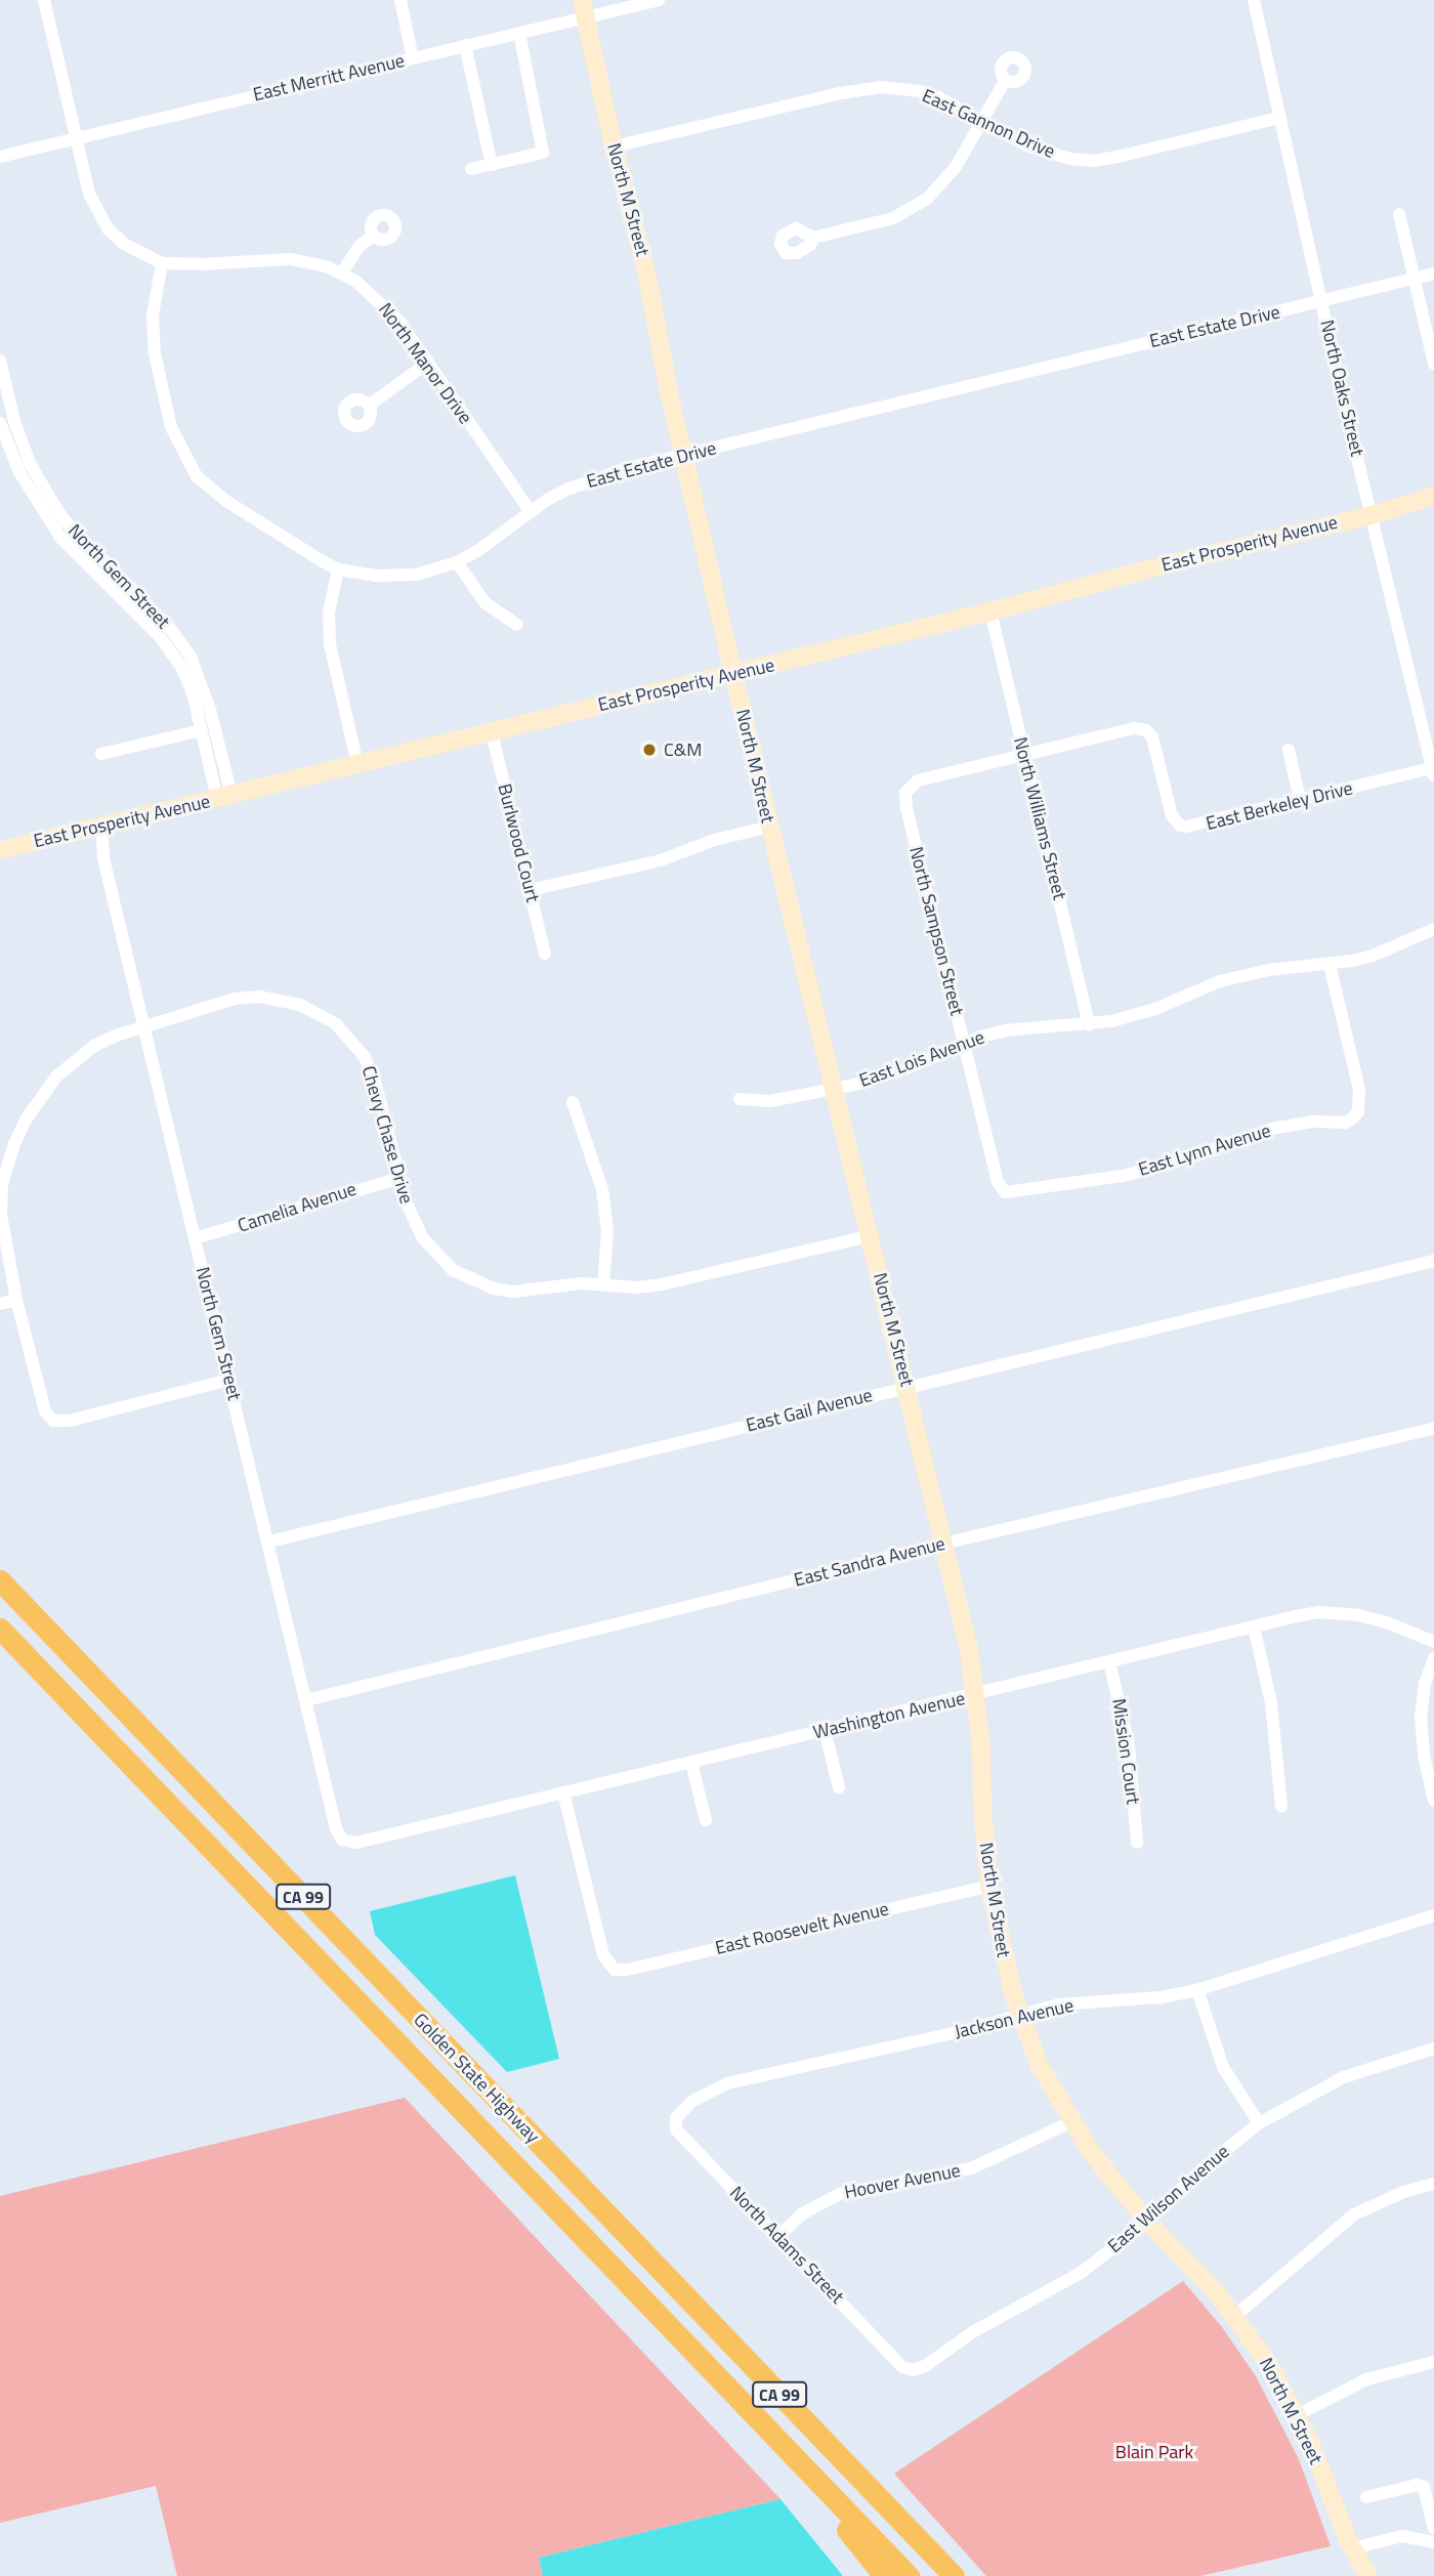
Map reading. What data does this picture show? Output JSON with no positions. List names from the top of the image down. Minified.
{"streets":{"highway":["CA 99","Golden State Highway"],"street":["East Merritt Avenue","East Gannon Drive","North M Street","East Estate Drive","North Manor Drive","North Oaks Street","East Prosperity Avenue","North Gem Street","East Berkeley Drive","North Williams Street","Burlwood Court","North Sampson Street","East Lois Avenue","Chevy Chase Drive","East Lynn Avenue","Camelia Avenue","East Gail Avenue","East Sandra Avenue","Washington Avenue","Mission Court","East Roosevelt Avenue","Jackson Avenue","Hoover Avenue","East Wilson Avenue","North Adams Street"]},"crossings":[["East Merritt Avenue","North M Street"],["East Merritt Avenue","North Manor Drive"],["East Gannon Drive","North M Street"],["East Gannon Drive","North Oaks Street"],["North M Street","East Estate Drive"],["North M Street","East Prosperity Avenue"],["North M Street","East Lois Avenue"],["North M Street","Chevy Chase Drive"],["North M Street","East Gail Avenue"],["North M Street","East Sandra Avenue"],["North M Street","Washington Avenue"],["North M Street","East Roosevelt Avenue"],["North M Street","Jackson Avenue"],["North M Street","Hoover Avenue"],["North M Street","East Wilson Avenue"],["East Estate Drive","North Manor Drive"],["East Estate Drive","North Oaks Street"],["North Oaks Street","East Prosperity Avenue"],["North Oaks Street","East Berkeley Drive"],["East Prosperity Avenue","North Gem Street"],["East Prosperity Avenue","North Williams Street"],["East Prosperity Avenue","Burlwood Court"],["North Gem Street","Chevy Chase Drive"],["North Gem Street","Camelia Avenue"],["North Gem Street","East Gail Avenue"],["North Gem Street","East Sandra Avenue"],["North Gem Street","Washington Avenue"],["East Berkeley Drive","North Williams Street"],["East Berkeley Drive","North Sampson Street"],["North Williams Street","East Lois Avenue"],["North Sampson Street","East Lois Avenue"],["North Sampson Street","East Lynn Avenue"],["East Lois Avenue","East Lynn Avenue"],["Chevy Chase Drive","Camelia Avenue"],["Washington Avenue","Mission Court"],["Washington Avenue","East Roosevelt Avenue"],["Jackson Avenue","North Adams Street"],["Hoover Avenue","North Adams Street"],["East Wilson Avenue","North Adams Street"]],"parks":["Blain Park"],"places":["C&M"]}
